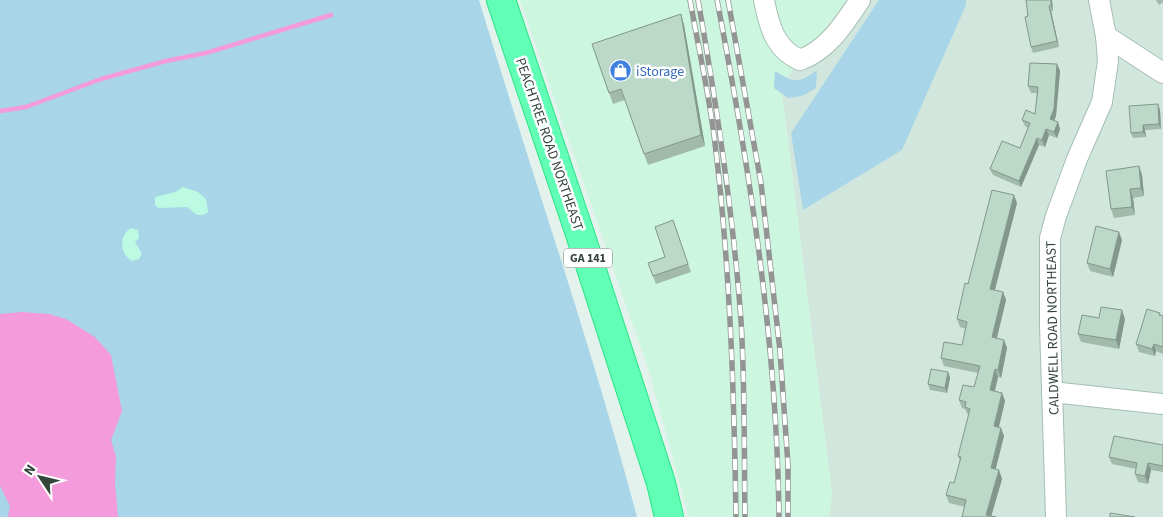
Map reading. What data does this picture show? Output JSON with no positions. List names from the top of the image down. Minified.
{"streets":{"highway":["PEACHTREE ROAD NORTHEAST","GA 141"],"street":["CALDWELL ROAD NORTHEAST"]},"places":{"shop":["iStorage"]},"north":"top left"}
